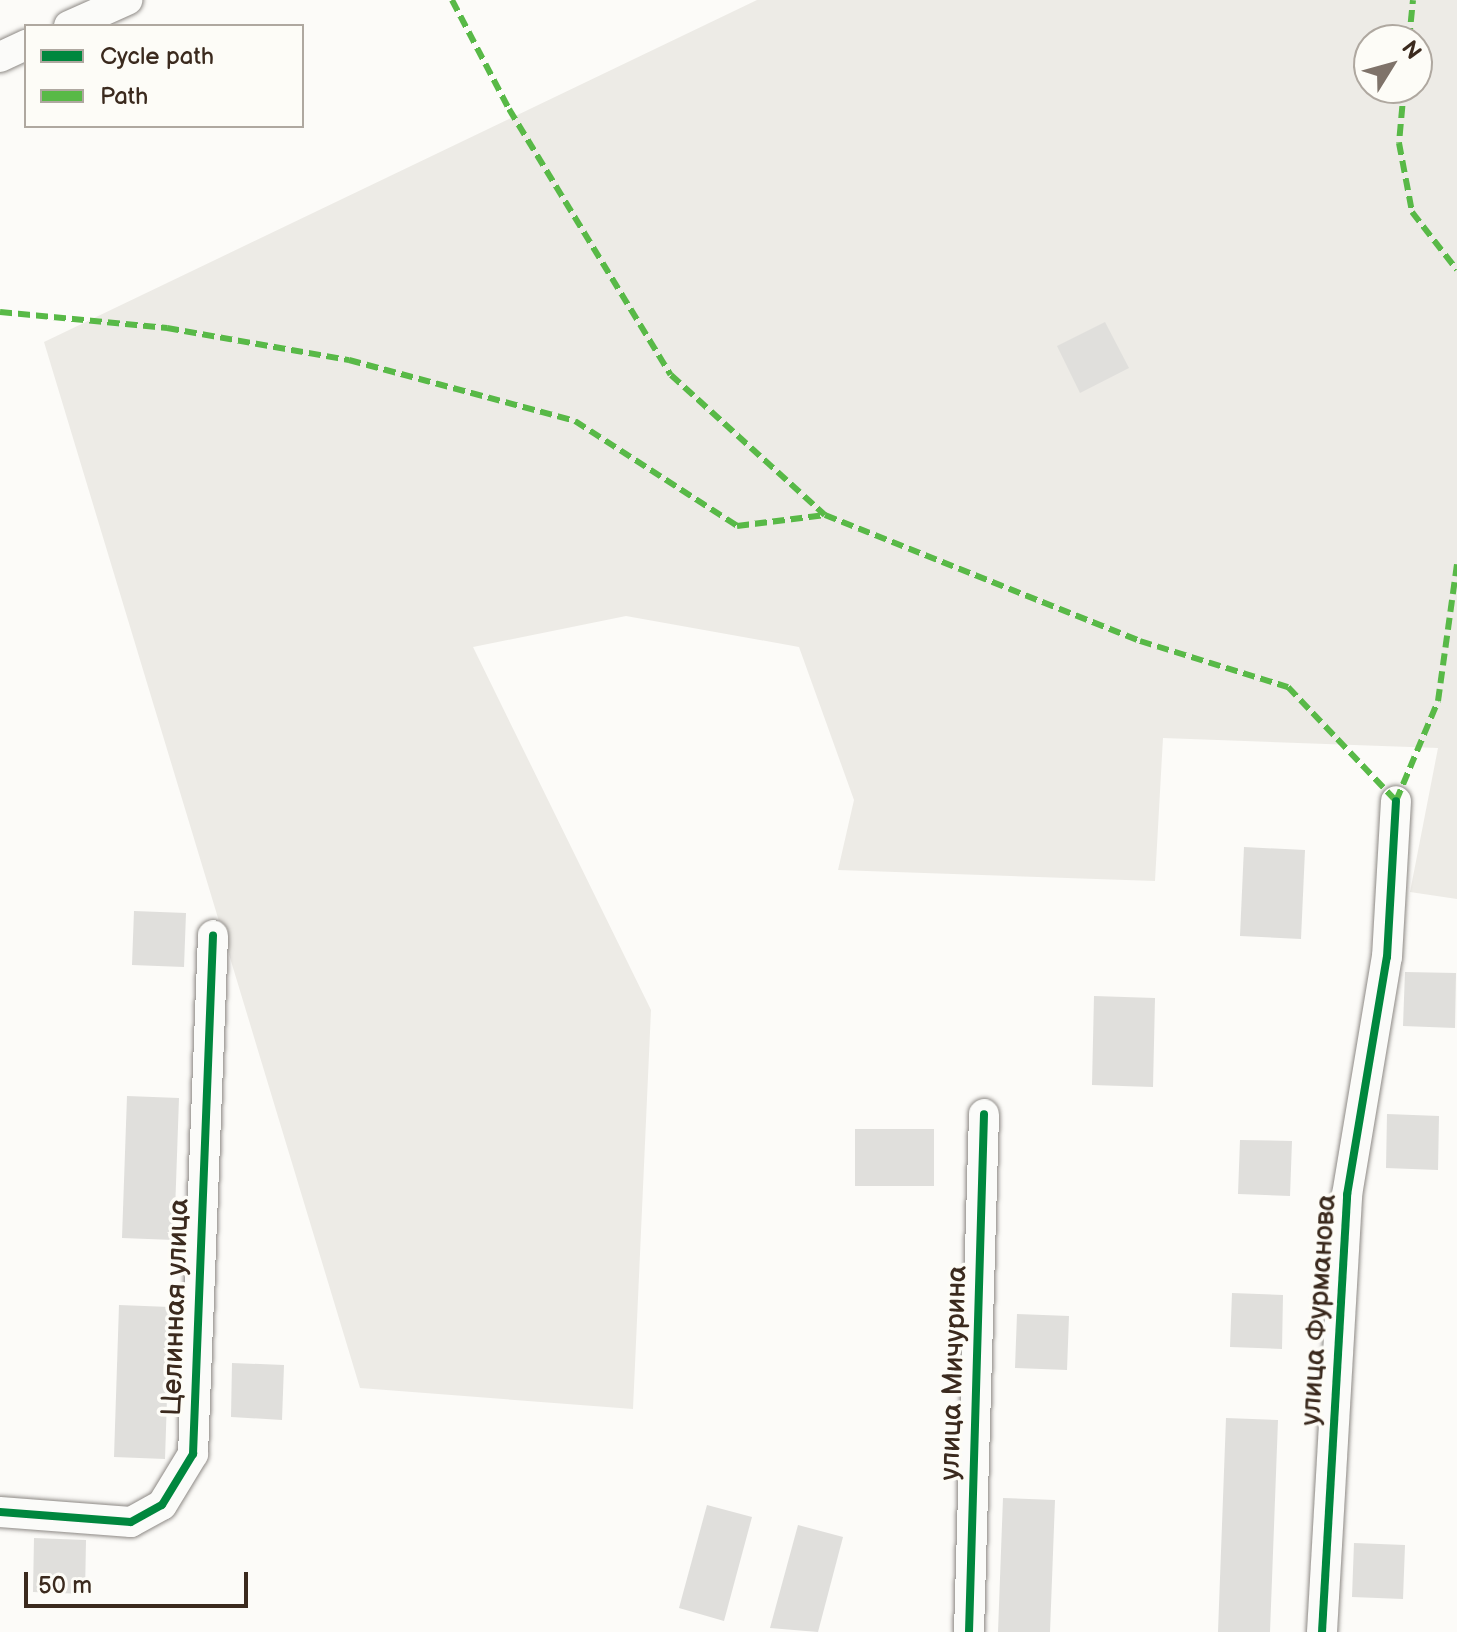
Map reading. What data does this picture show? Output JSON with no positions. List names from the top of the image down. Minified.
{"streets":{"street":["Целинная улица","улица Фурманова","улица Мичурина"]},"legend":["Cycle path","Path"],"scale_bar":"50 m","north":"top right"}
